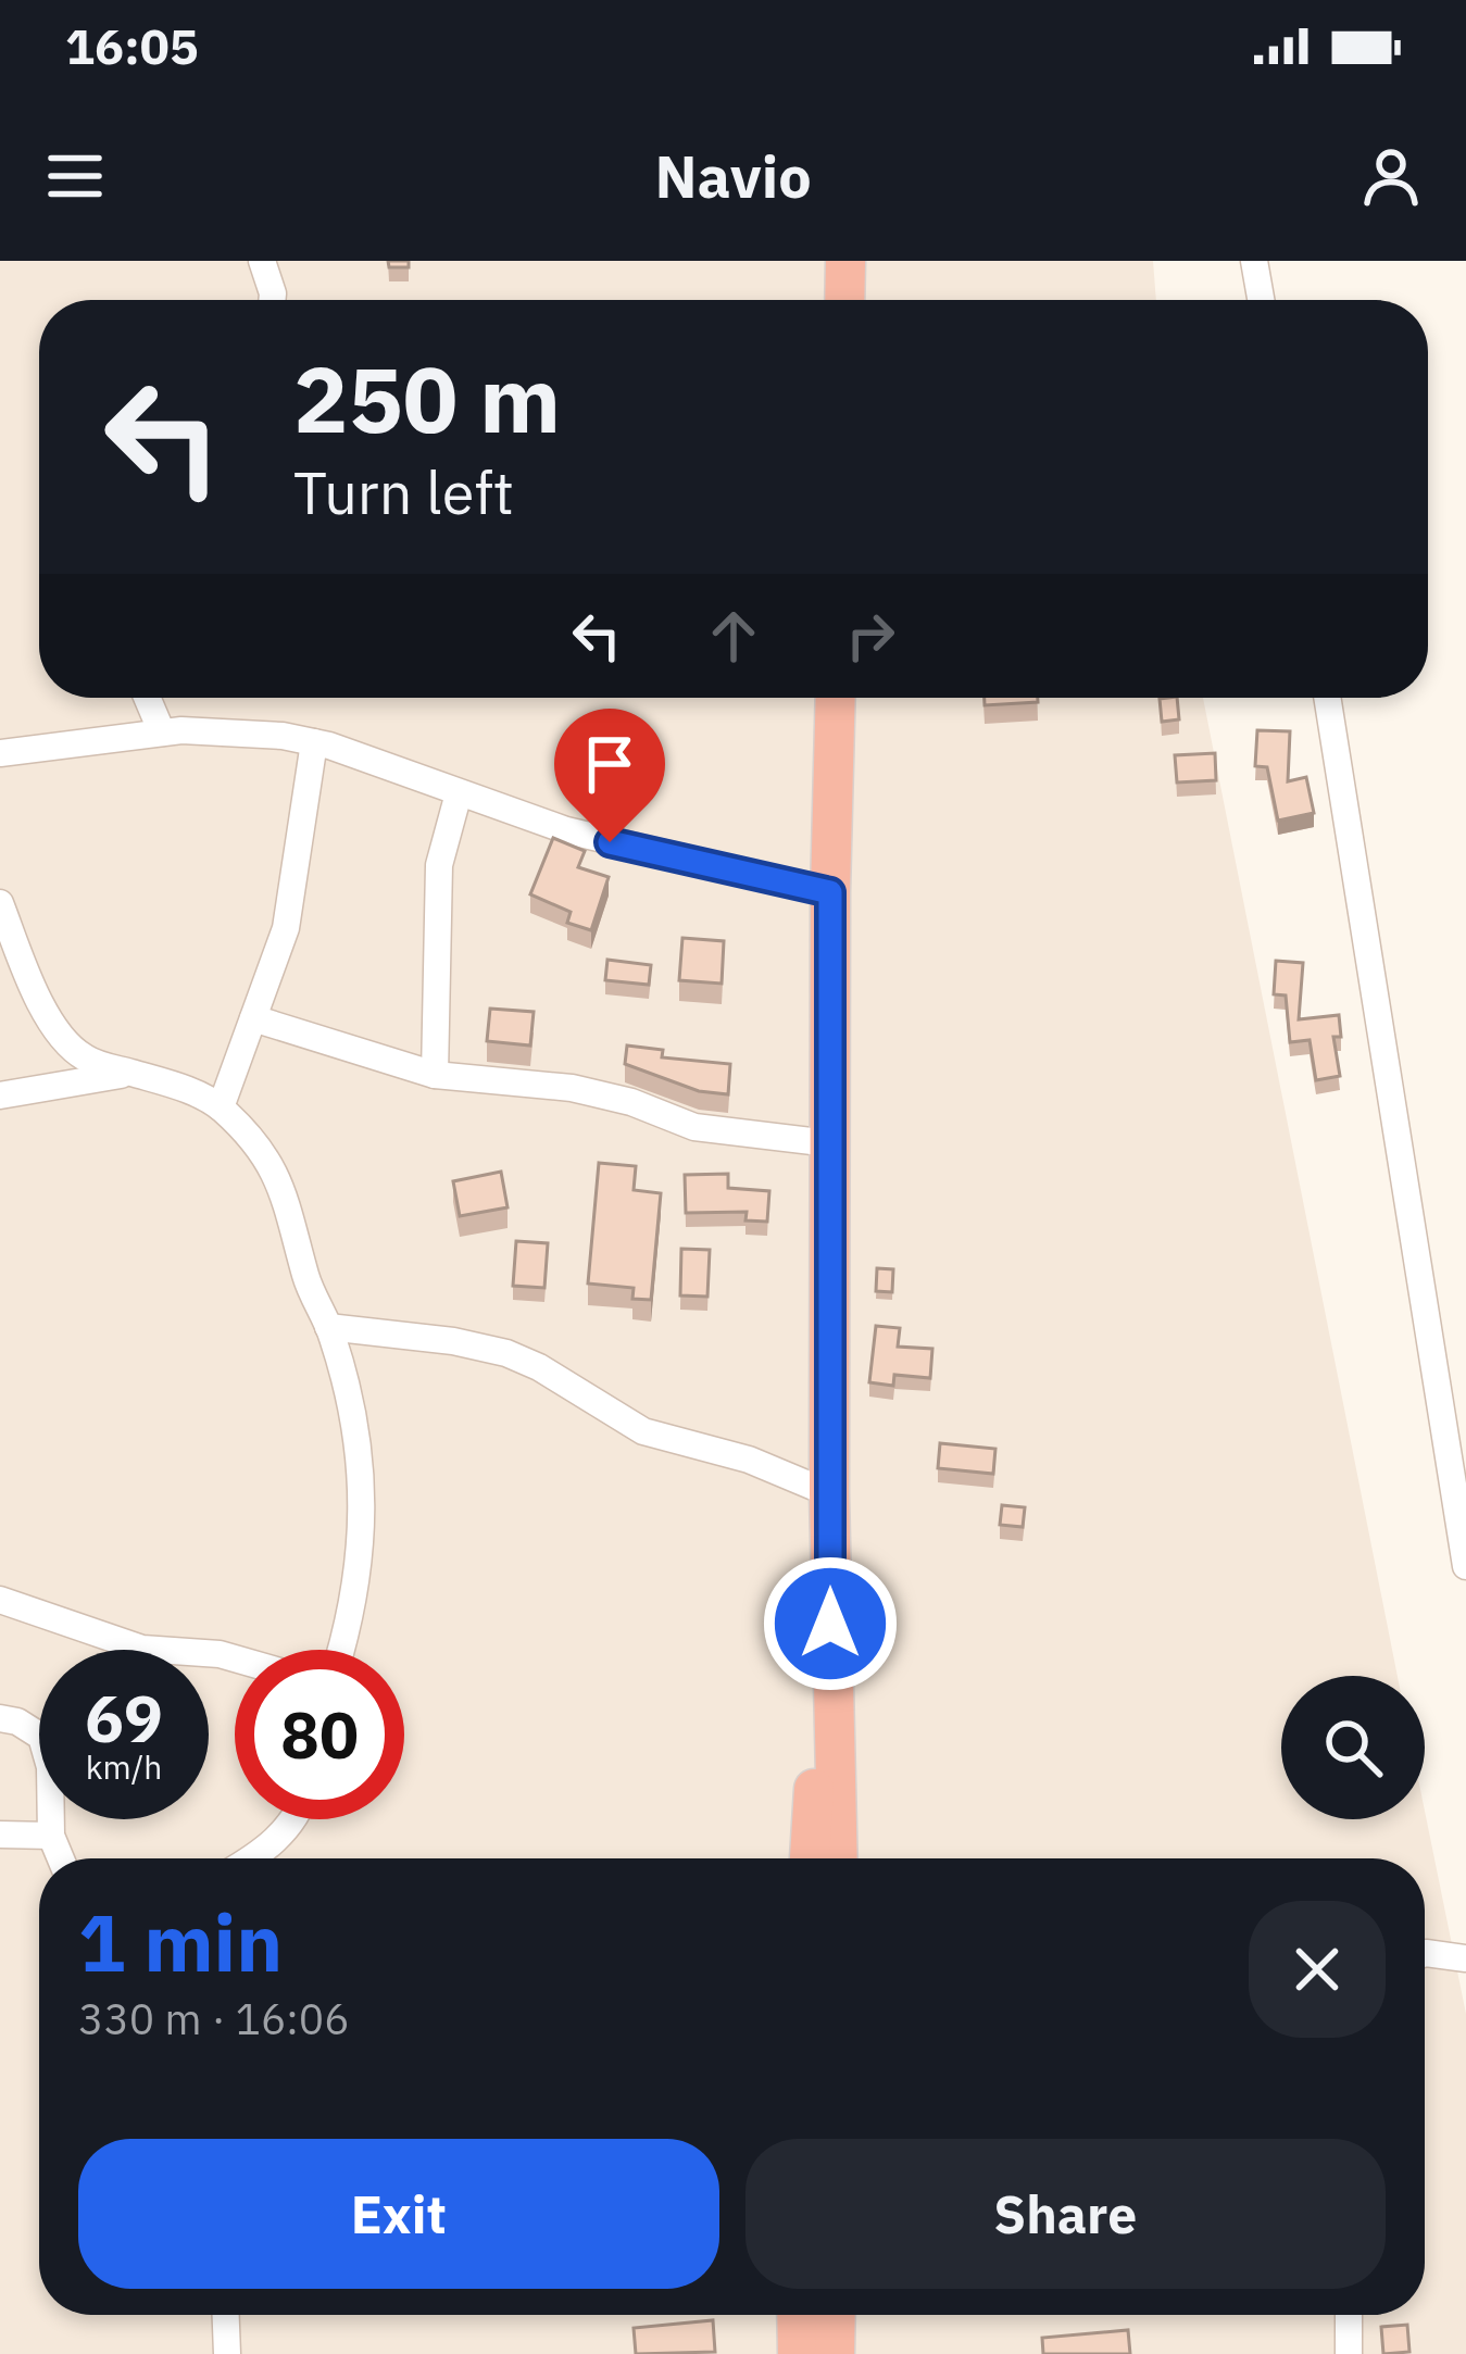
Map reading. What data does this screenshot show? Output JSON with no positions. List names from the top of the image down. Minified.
{"page":{"status":"16:05","header":"Navio","turn":["250 m","Turn left"],"speed":"69 km/h","limit":"80","heading":["1 min","330 m · 16:06"],"buttons":["Exit","Share"]}}
